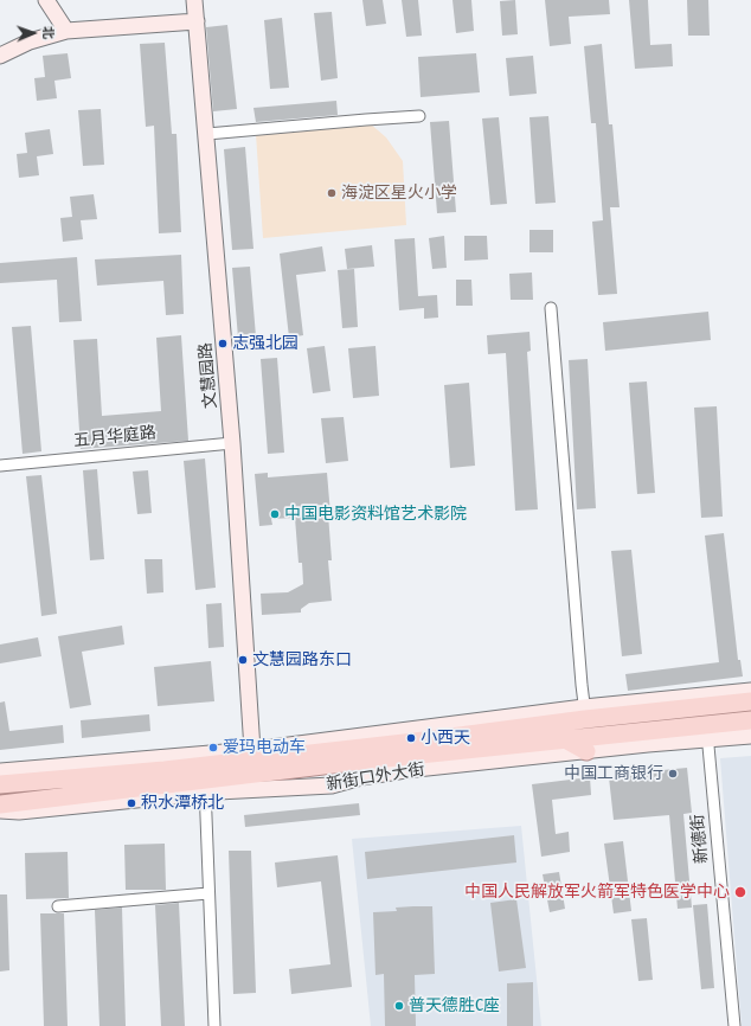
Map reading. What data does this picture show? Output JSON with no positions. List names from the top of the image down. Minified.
{"streets":{"main road":["新街口外大街"],"street":["文慧园路","五月华庭路","新德街"]},"crossings":[["文慧园路","五月华庭路"],["文慧园路","新街口外大街"],["新街口外大街","新德街"]],"places":["海淀区星火小学","志强北园","中国电影资料馆艺术影院","文慧园路东口","小西天","爱玛电动车","中国工商银行","积水潭桥北","中国人民解放军火箭军特色医学中心","普天德胜C座"],"north":"right"}
